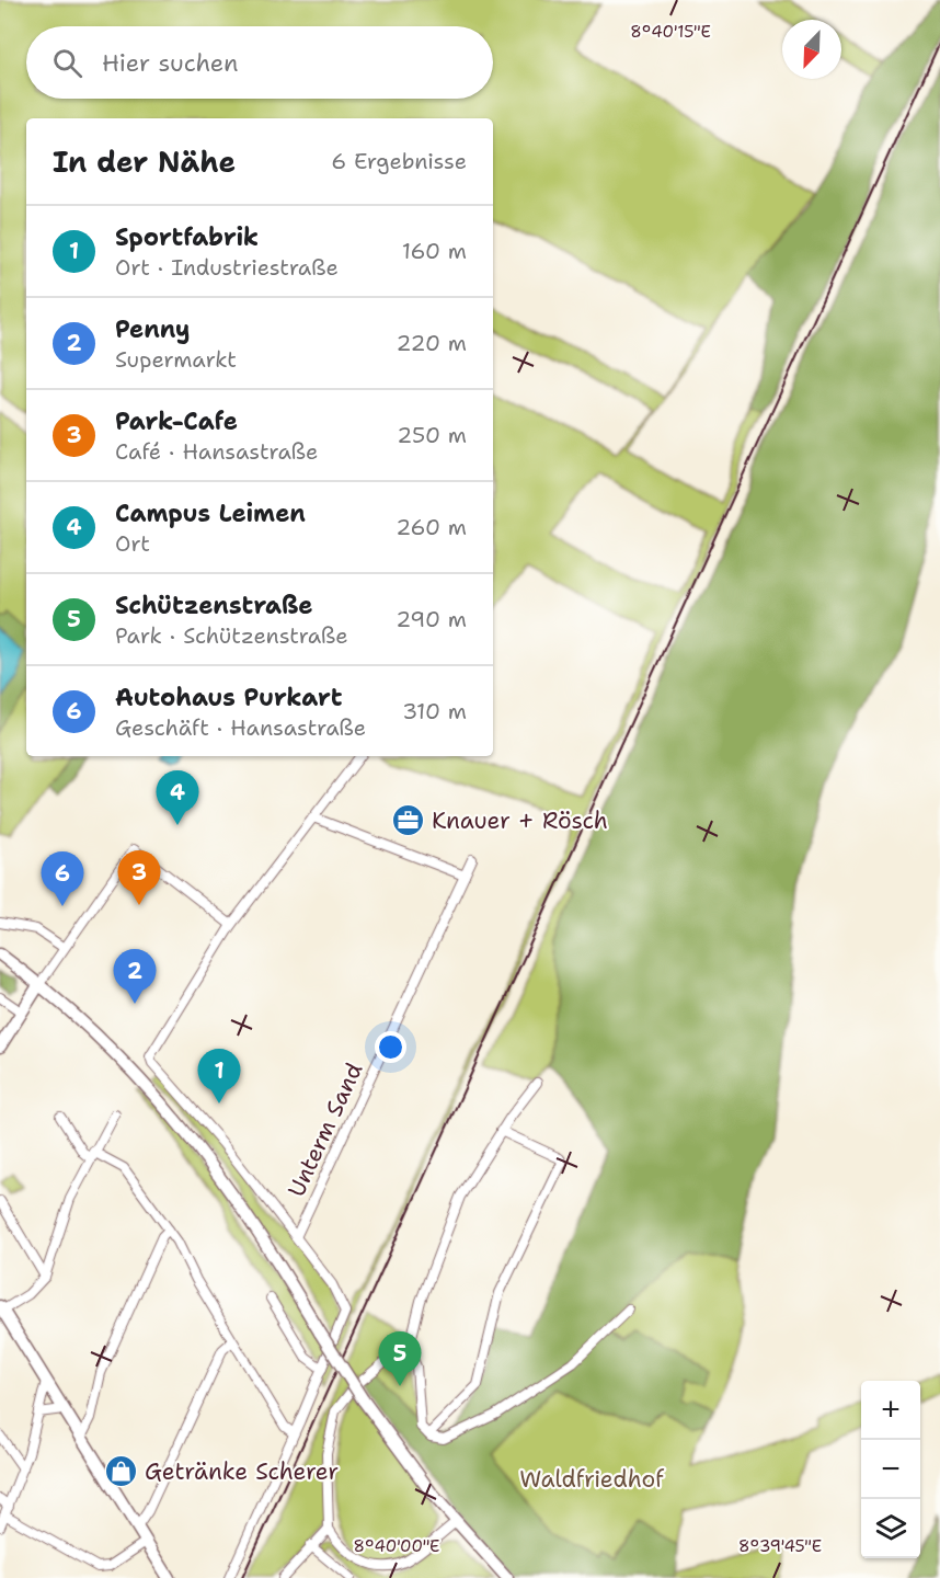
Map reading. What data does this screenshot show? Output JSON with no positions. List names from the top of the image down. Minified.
{"streets":{"street":["Unterm Sand"]},"parks":["Waldfriedhof"],"places":{"office":["Knauer + Rösch"],"shop":["Getränke Scherer"]},"north":"bottom left","page":{"search":"Hier suchen","heading":["In der Nähe","6 Ergebnisse"],"list":[{"mark":"1","name":"Sportfabrik","note":"Ort · Industriestraße","value":"160 m"},{"mark":"2","name":"Penny","note":"Supermarkt","value":"220 m"},{"mark":"3","name":"Park-Cafe","note":"Café · Hansastraße","value":"250 m"},{"mark":"4","name":"Campus Leimen","note":"Ort","value":"260 m"},{"mark":"5","name":"Schützenstraße","note":"Park · Schützenstraße","value":"290 m"},{"mark":"6","name":"Autohaus Purkart","note":"Geschäft · Hansastraße","value":"310 m"}],"pins":["4","3","6","2","1","5"],"map_buttons":["+","−"]},"coordinates":["8°40'15\"E","8°40'00\"E","8°39'45\"E"]}
